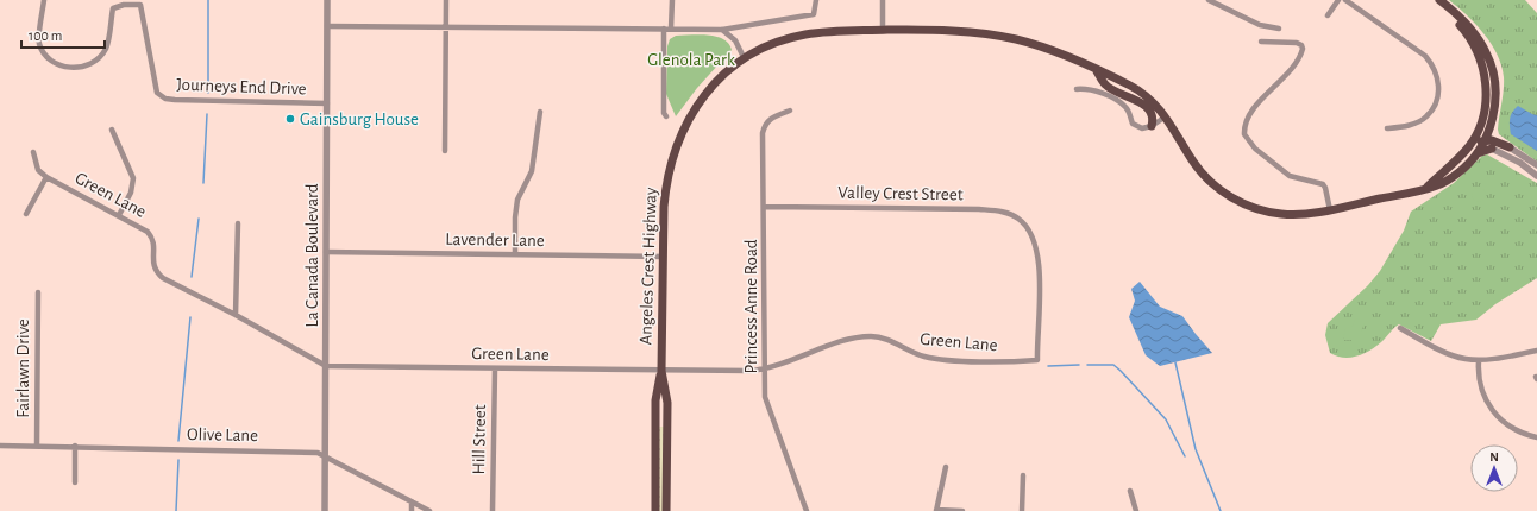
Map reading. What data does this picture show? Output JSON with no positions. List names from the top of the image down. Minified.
{"streets":{"main road":["Angeles Crest Highway"],"street":["Journeys End Drive","Valley Crest Street","Green Lane","Lavender Lane","La Canada Boulevard","Princess Anne Road","Fairlawn Drive","Olive Lane","Hill Street"]},"crossings":[["Journeys End Drive","La Canada Boulevard"],["Valley Crest Street","Green Lane"],["Valley Crest Street","Princess Anne Road"],["Green Lane","La Canada Boulevard"],["Green Lane","Angeles Crest Highway"],["Green Lane","Princess Anne Road"],["Green Lane","Hill Street"],["Lavender Lane","La Canada Boulevard"],["Lavender Lane","Angeles Crest Highway"],["La Canada Boulevard","Olive Lane"],["Fairlawn Drive","Olive Lane"]],"parks":["Glenola Park"],"places":["Gainsburg House"],"scale_bar":"100 m","north":"top"}
